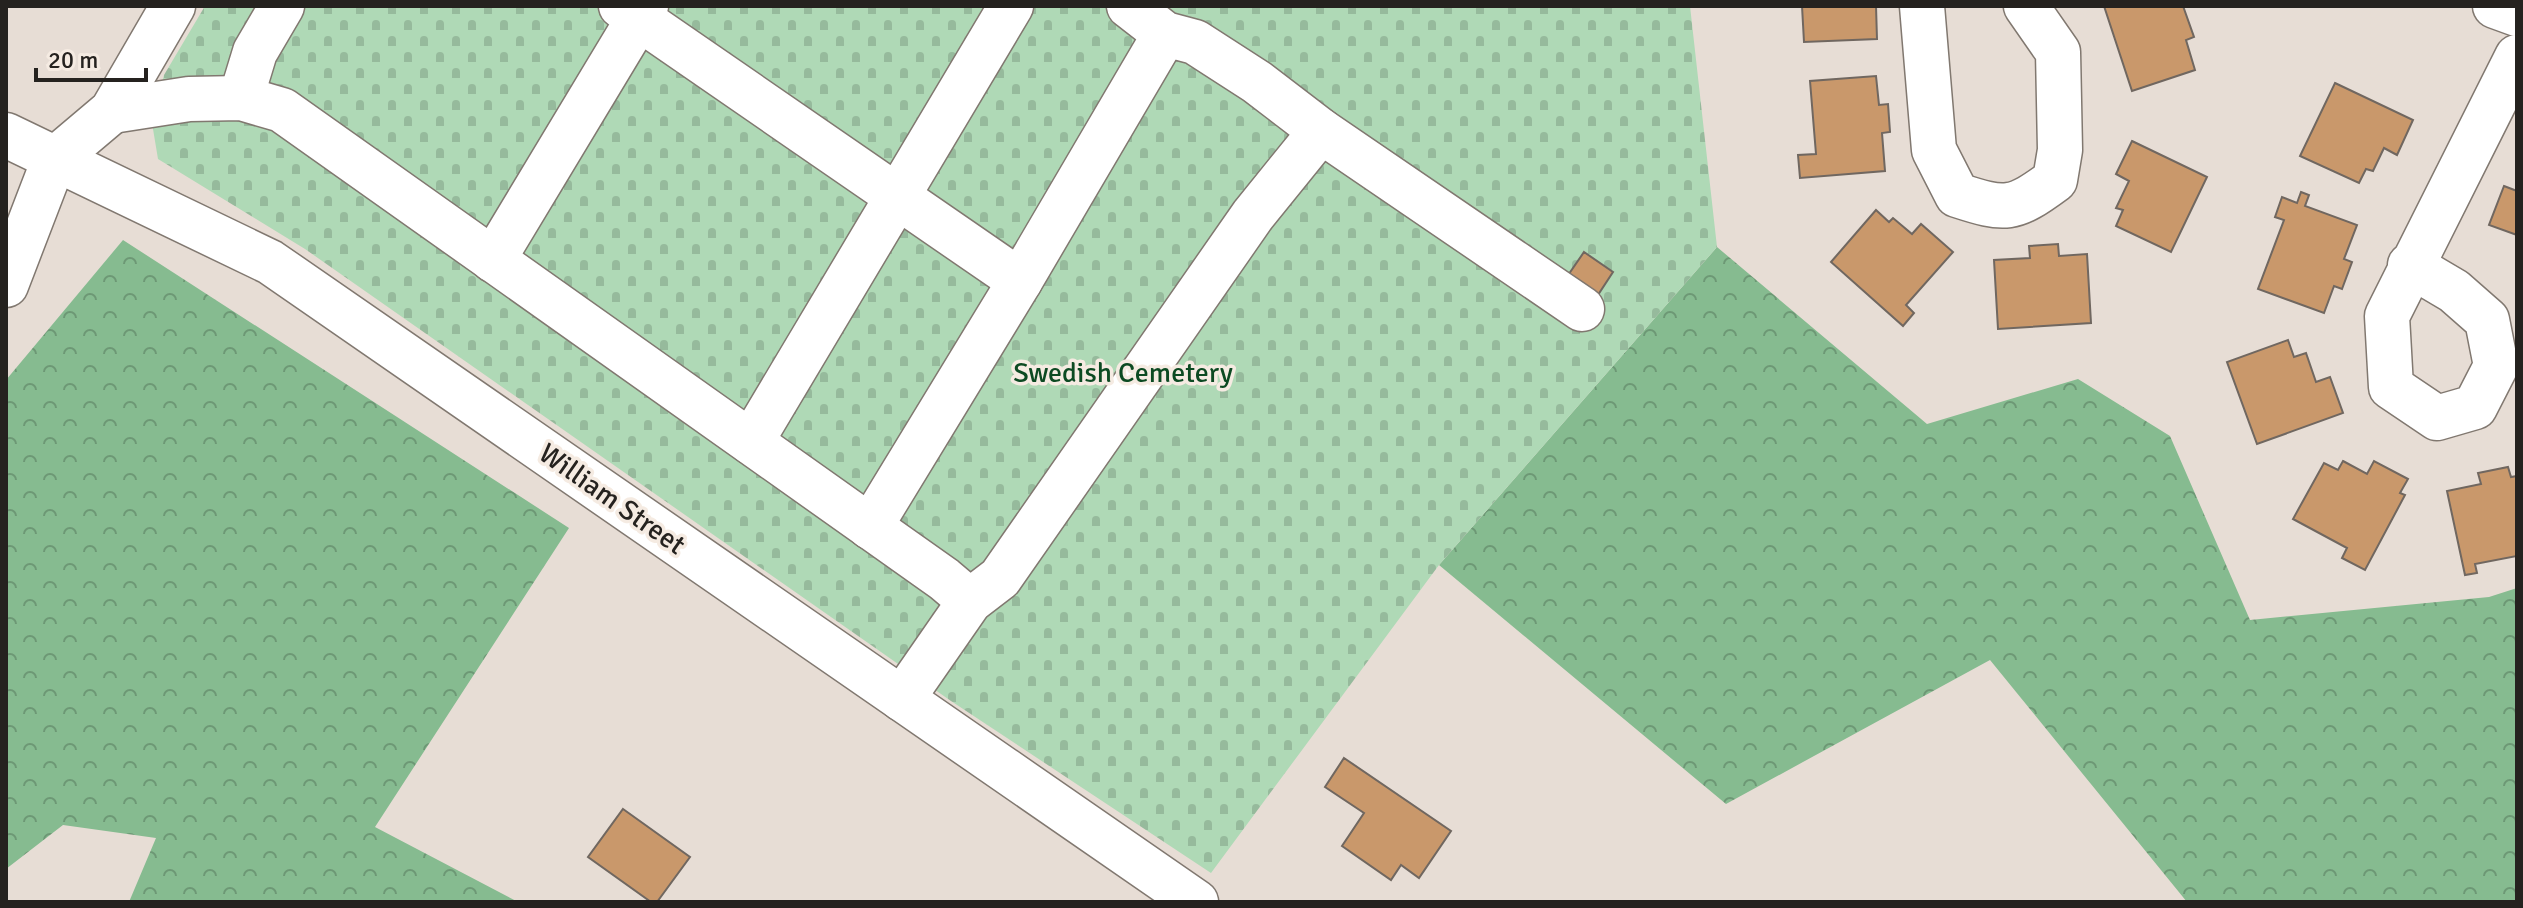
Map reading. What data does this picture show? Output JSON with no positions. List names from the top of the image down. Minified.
{"streets":{"street":["William Street"]},"parks":["Swedish Cemetery"],"scale_bar":"20 m"}
